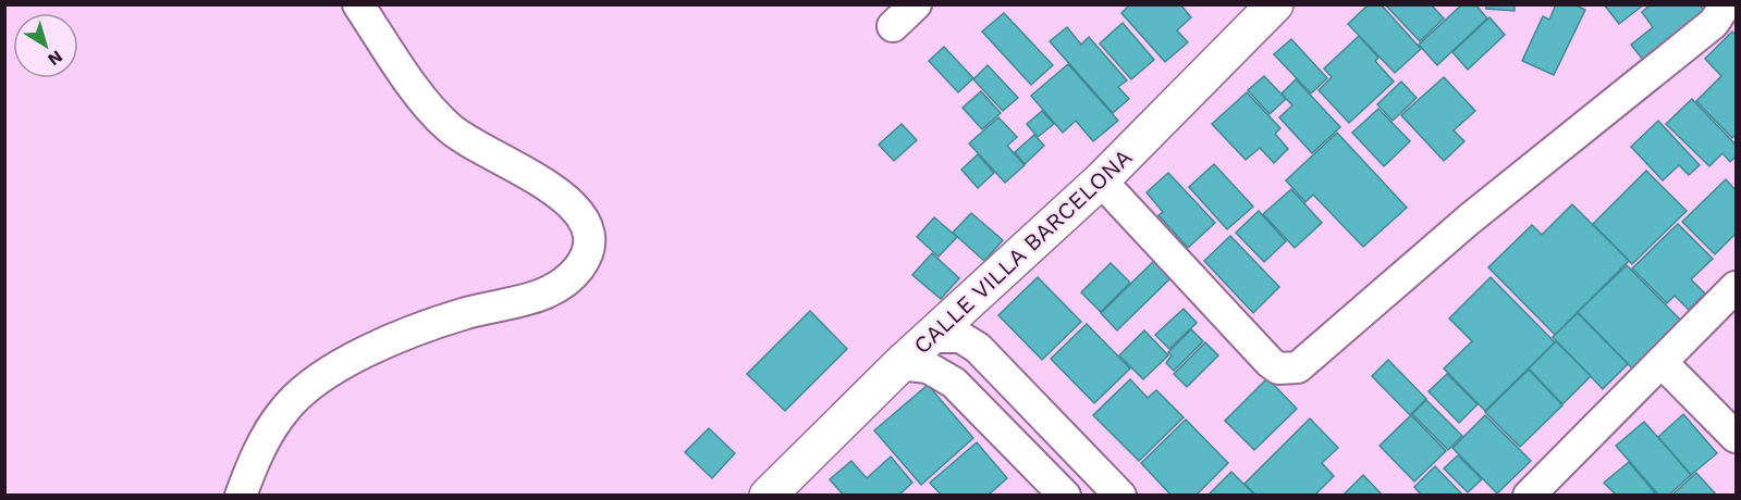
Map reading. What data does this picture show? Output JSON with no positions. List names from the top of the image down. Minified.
{"streets":{"street":["CALLE VILLA BARCELONA"]},"north":"bottom right"}
